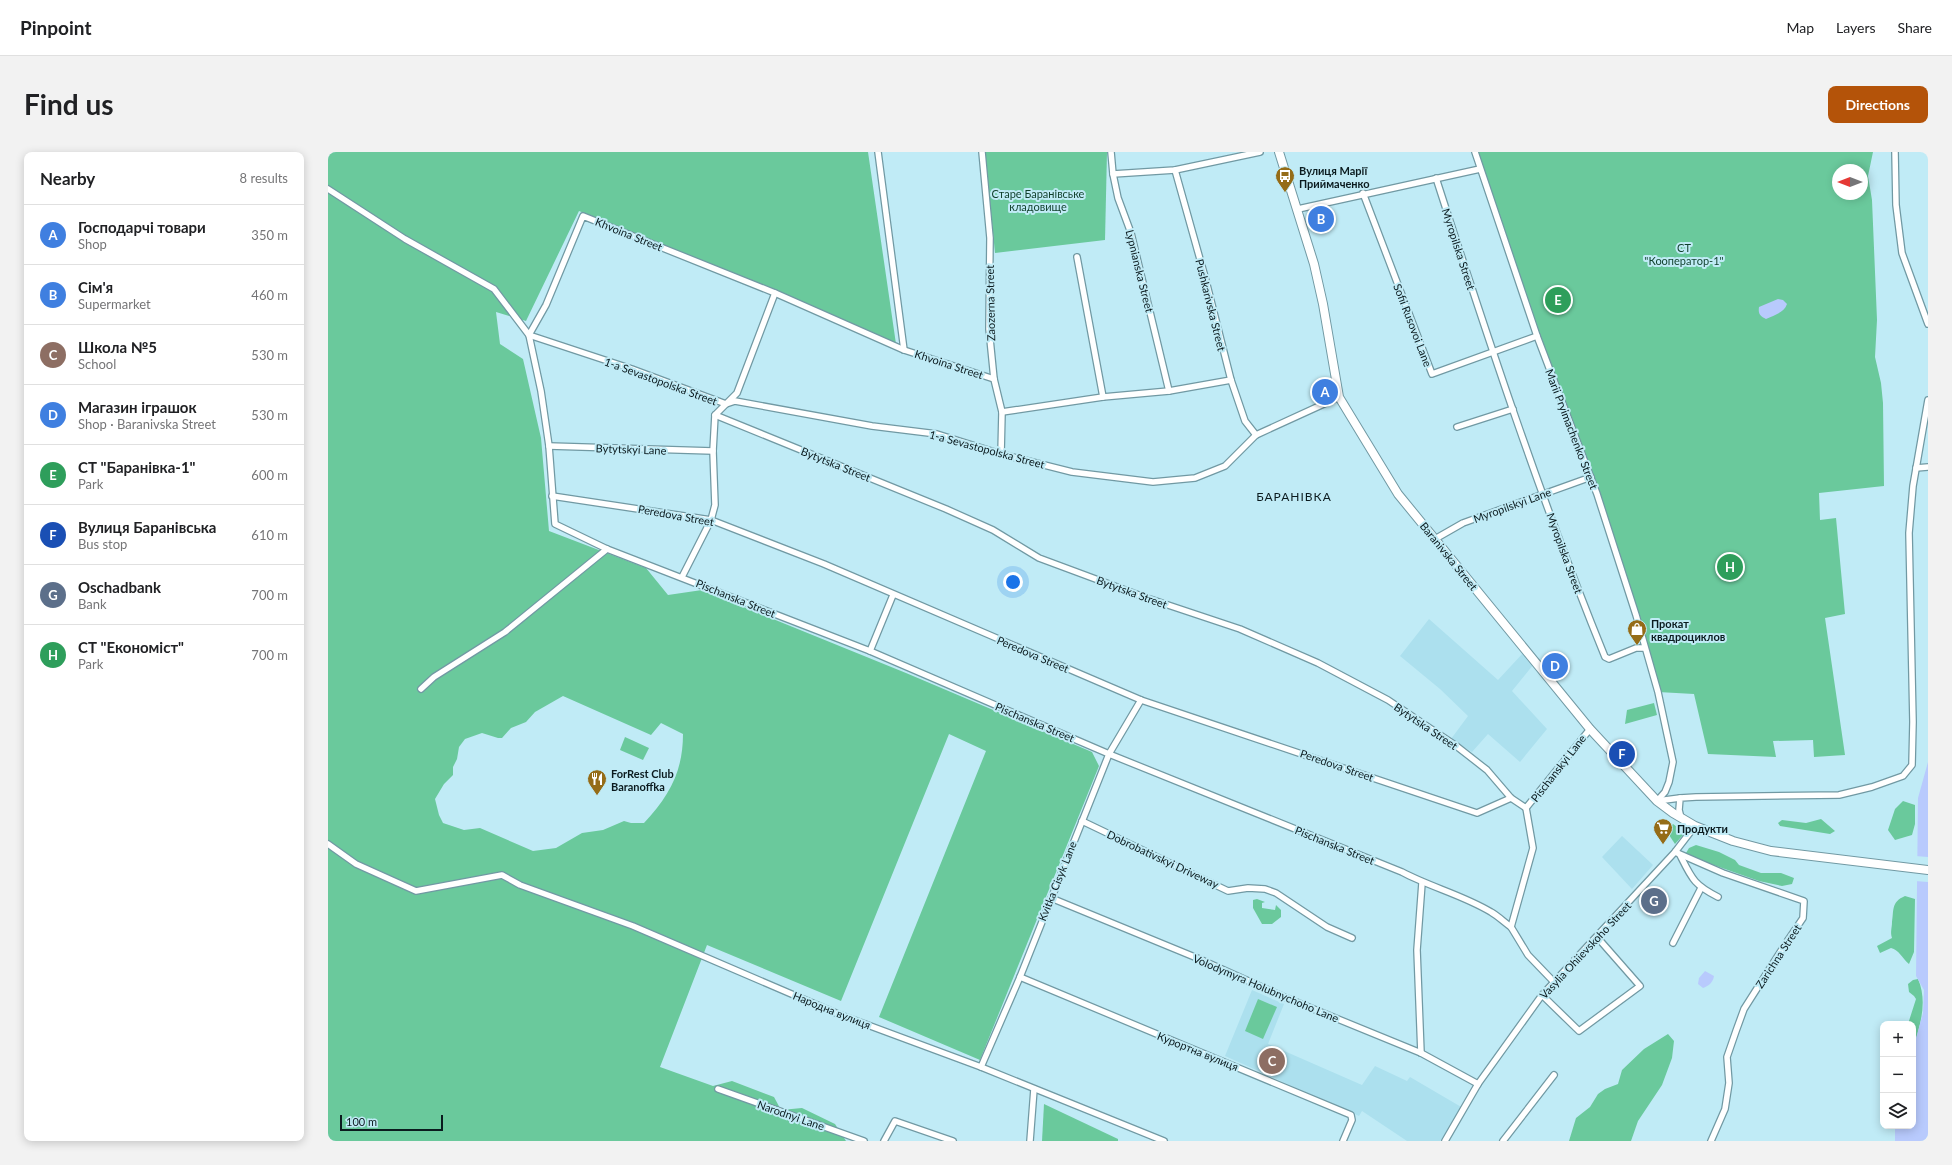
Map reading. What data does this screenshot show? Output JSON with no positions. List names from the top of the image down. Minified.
{"streets":{"main road":["Baranivska Street"],"street":["Khvoina Street","Myropilska Street","Lypnianska Street","Zaozerna Street","Pushkarivska Street","Sofii Rusovoi Lane","1-a Sevastopolska Street","Marii Pryimachenko Street","Bytytskyi Lane","Bytytska Street","Myropilskyi Lane","Peredova Street","Pischanska Street","Pischanskyi Lane","Dobrobativskyi Driveway","Kvitka Cisyk Lane","Vasylia Ohiievskoho Street","Zarichna Street","Volodymyra Holubnychoho Lane","Народна вулиця","Курортна вулиця","Narodnyi Lane"]},"crossings":[["Khvoina Street","Zaozerna Street"],["Khvoina Street","1-a Sevastopolska Street"],["Myropilska Street","Sofii Rusovoi Lane"],["Myropilska Street","Marii Pryimachenko Street"],["Myropilska Street","Myropilskyi Lane"],["Zaozerna Street","1-a Sevastopolska Street"],["Pushkarivska Street","1-a Sevastopolska Street"],["Sofii Rusovoi Lane","Marii Pryimachenko Street"],["1-a Sevastopolska Street","Baranivska Street"],["Marii Pryimachenko Street","Myropilskyi Lane"],["Bytytska Street","Peredova Street"],["Bytytska Street","Pischanskyi Lane"],["Myropilskyi Lane","Baranivska Street"],["Peredova Street","Pischanska Street"],["Peredova Street","Kvitka Cisyk Lane"],["Baranivska Street","Pischanskyi Lane"],["Baranivska Street","Vasylia Ohiievskoho Street"],["Pischanska Street","Pischanskyi Lane"],["Pischanska Street","Kvitka Cisyk Lane"],["Dobrobativskyi Driveway","Kvitka Cisyk Lane"],["Kvitka Cisyk Lane","Volodymyra Holubnychoho Lane"],["Kvitka Cisyk Lane","Народна вулиця"],["Kvitka Cisyk Lane","Курортна вулиця"],["Vasylia Ohiievskoho Street","Zarichna Street"],["Vasylia Ohiievskoho Street","Volodymyra Holubnychoho Lane"]],"districts":["БАРАНІВКА"],"parks":["Старе Баранівське кладовище","СТ \"Кооператор-1\""],"places":{"bus stop":["Вулиця Марії Приймаченко"],"shop":["Прокат квадроциклов"],"restaurant":["ForRest Club Baranoffka"],"supermarket":["Продукти"]},"scale_bar":"100 m","north":"left","page":{"header":"Pinpoint","nav":["Map","Layers","Share"],"buttons":"Directions","title":"Find us","heading":["Nearby","8 results"],"list":[{"mark":"A","name":"Господарчі товари","note":"Shop","value":"350 m"},{"mark":"B","name":"Сім'я","note":"Supermarket","value":"460 m"},{"mark":"C","name":"Школа №5","note":"School","value":"530 m"},{"mark":"D","name":"Магазин іграшок","note":"Shop · Baranivska Street","value":"530 m"},{"mark":"E","name":"СТ \"Баранівка-1\"","note":"Park","value":"600 m"},{"mark":"F","name":"Вулиця Баранівська","note":"Bus stop","value":"610 m"},{"mark":"G","name":"Oschadbank","note":"Bank","value":"700 m"},{"mark":"H","name":"СТ \"Економіст\"","note":"Park","value":"700 m"}],"pins":["B","E","A","H","D","F","G","C"],"map_buttons":["+","−"],"scale":"100 m"}}
